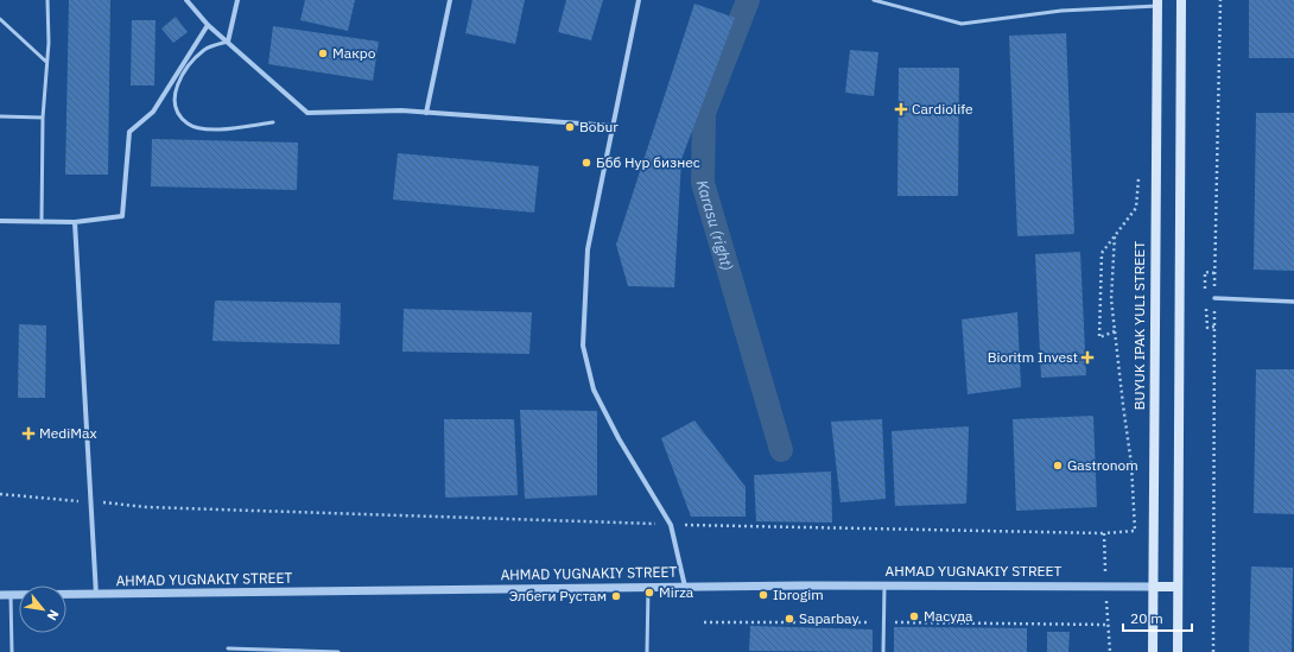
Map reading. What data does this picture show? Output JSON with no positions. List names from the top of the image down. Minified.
{"streets":{"main road":["BUYUK IPAK YULI STREET","AHMAD YUGNAKIY STREET"]},"crossings":[["BUYUK IPAK YULI STREET","AHMAD YUGNAKIY STREET"]],"water":["Karasu (right)"],"places":{"other":["Макро","Bobur","Ббб Нур бизнес","Gastronom","Mirza","Ibrogim","Элбеги Рустам","Масуда","Saparbay"],"health":["Cardiolife","Bioritm Invest","MediMax"]},"scale_bar":"20 m","north":"bottom right"}
